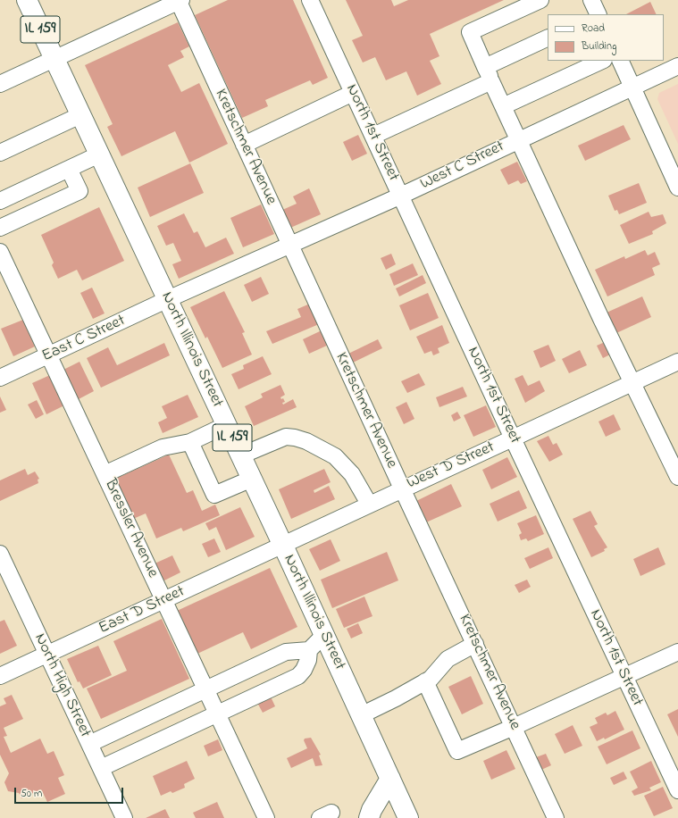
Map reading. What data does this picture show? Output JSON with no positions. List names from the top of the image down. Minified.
{"streets":{"main road":["IL 159","North Illinois Street"],"street":["North 1st Street","Kretschmer Avenue","West C Street","East C Street","West D Street","Bressler Avenue","East D Street","North High Street"]},"crossings":[["North 1st Street","West C Street"],["North 1st Street","West D Street"],["Kretschmer Avenue","West C Street"],["Kretschmer Avenue","West D Street"],["West C Street","East C Street"],["West C Street","North Illinois Street"],["East C Street","North Illinois Street"],["East C Street","Bressler Avenue"],["North Illinois Street","West D Street"],["North Illinois Street","East D Street"],["West D Street","East D Street"],["Bressler Avenue","East D Street"],["East D Street","North High Street"]],"legend":["Road","Building"],"scale_bar":"50 m"}
